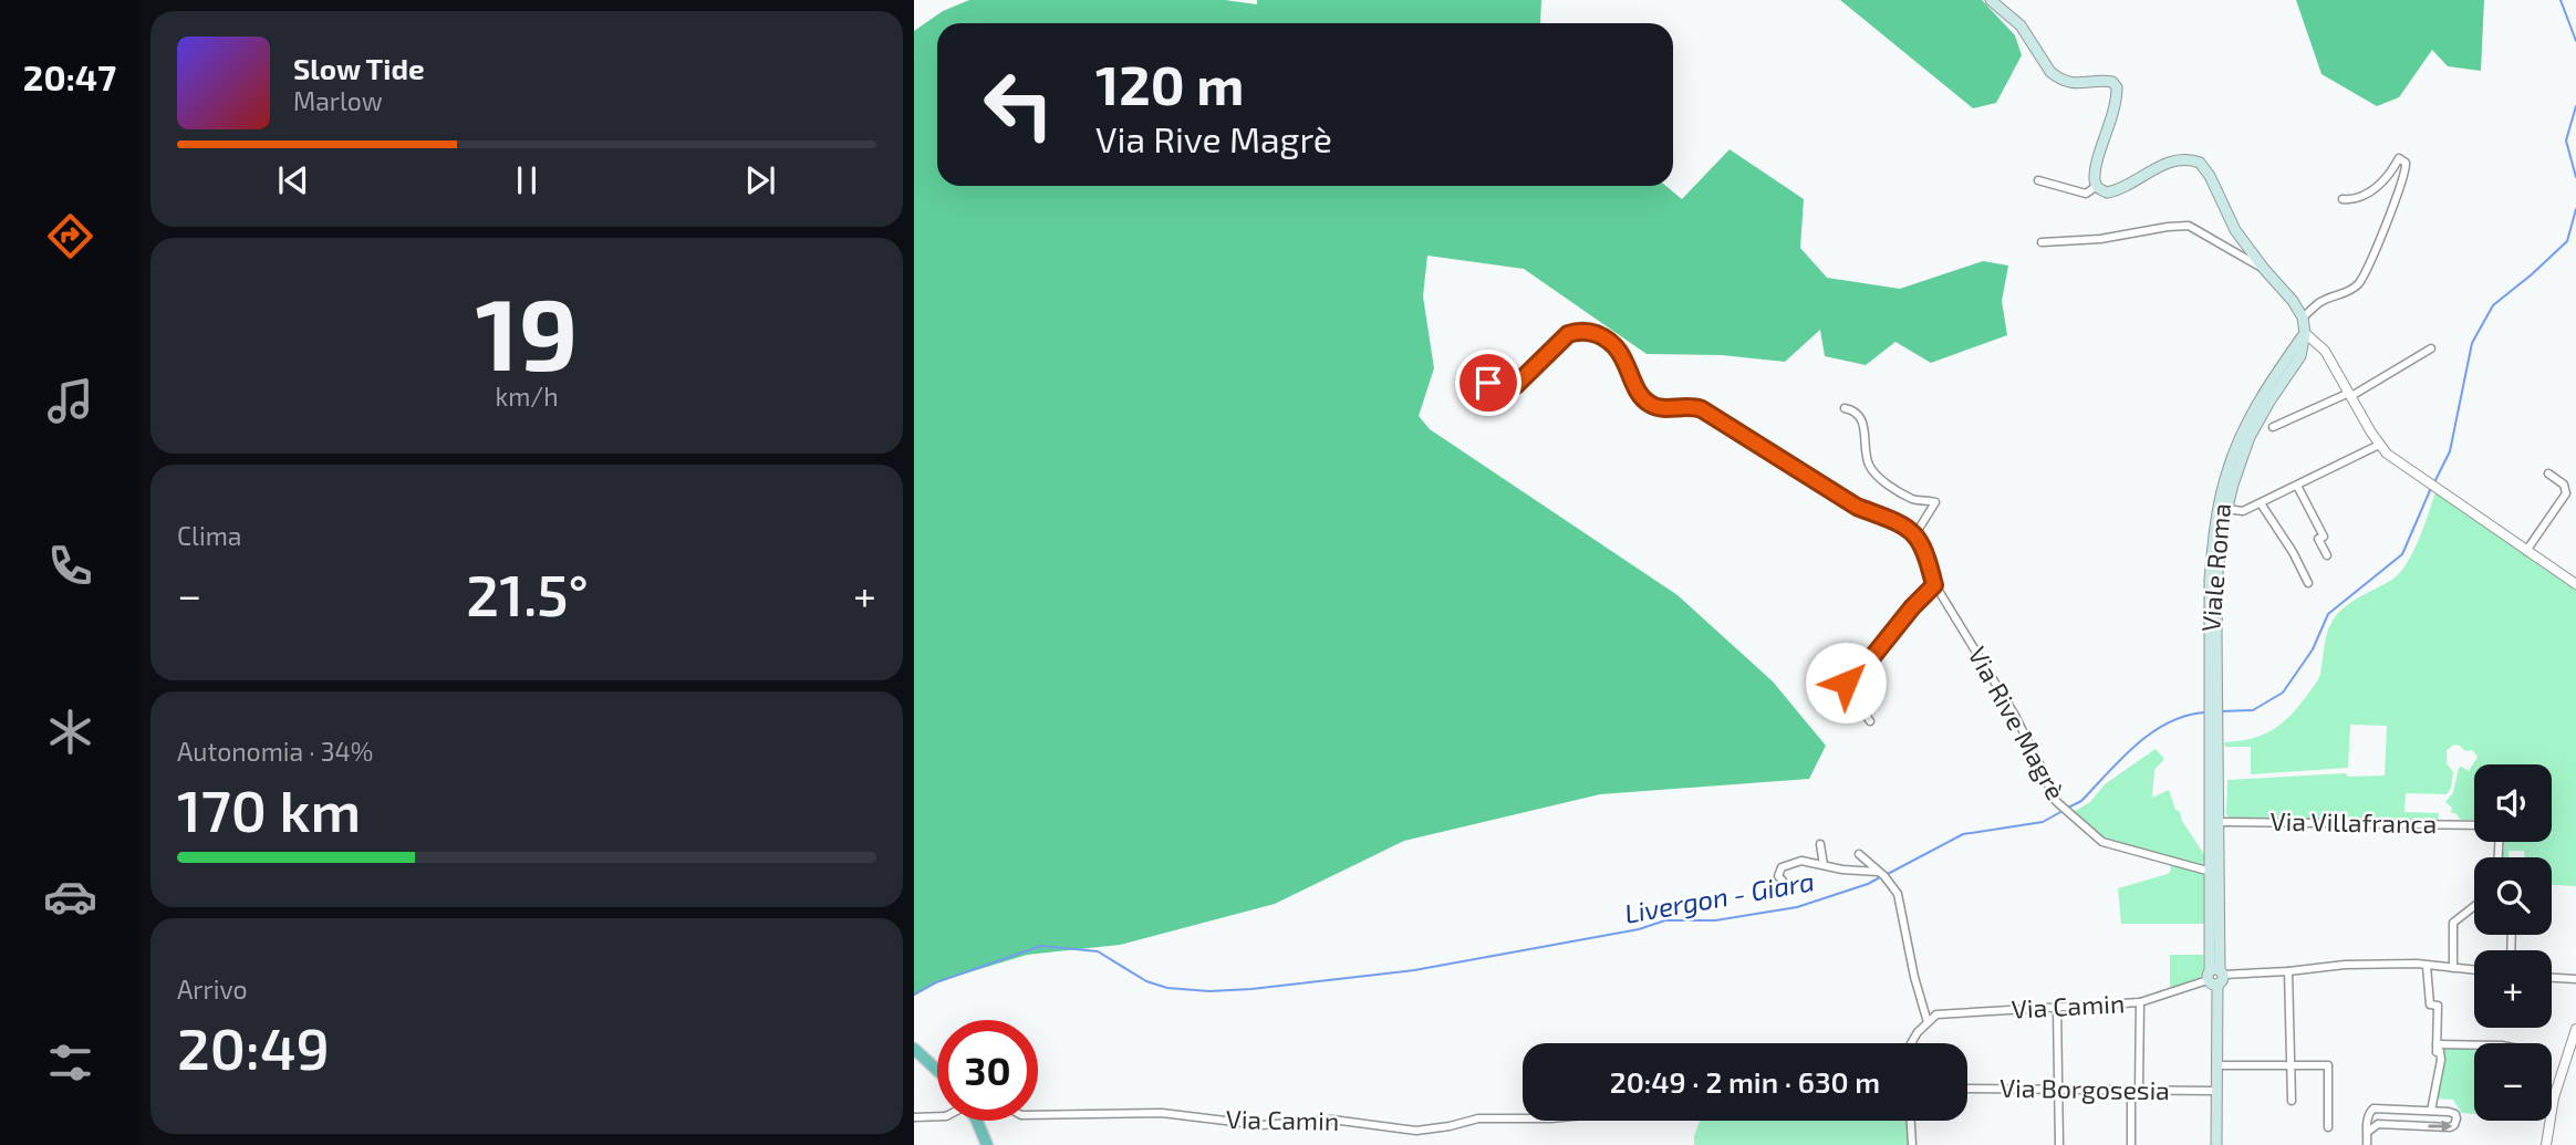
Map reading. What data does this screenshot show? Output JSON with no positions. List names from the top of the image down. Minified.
{"streets":{"main road":["Viale Roma"],"street":["Via Rive Magrè","Via Villafranca","Via Camin","Via Borgosesia"]},"crossings":[["Viale Roma","Via Rive Magrè"],["Viale Roma","Via Villafranca"],["Viale Roma","Via Camin"],["Viale Roma","Via Borgosesia"]],"water":["Livergon - Giara"],"page":{"tabs":"20:47","turn":["120 m","Via Rive Magrè"],"song":["Slow Tide","Marlow"],"tile":[["19","km/h"],"Clima",["Autonomia · 34%","170 km"],["Arrivo","20:49"]],"heat":["−","21.5°","+"],"map_buttons":["+","−"],"limit":"30","trip":"20:49 · 2 min · 630 m"}}
